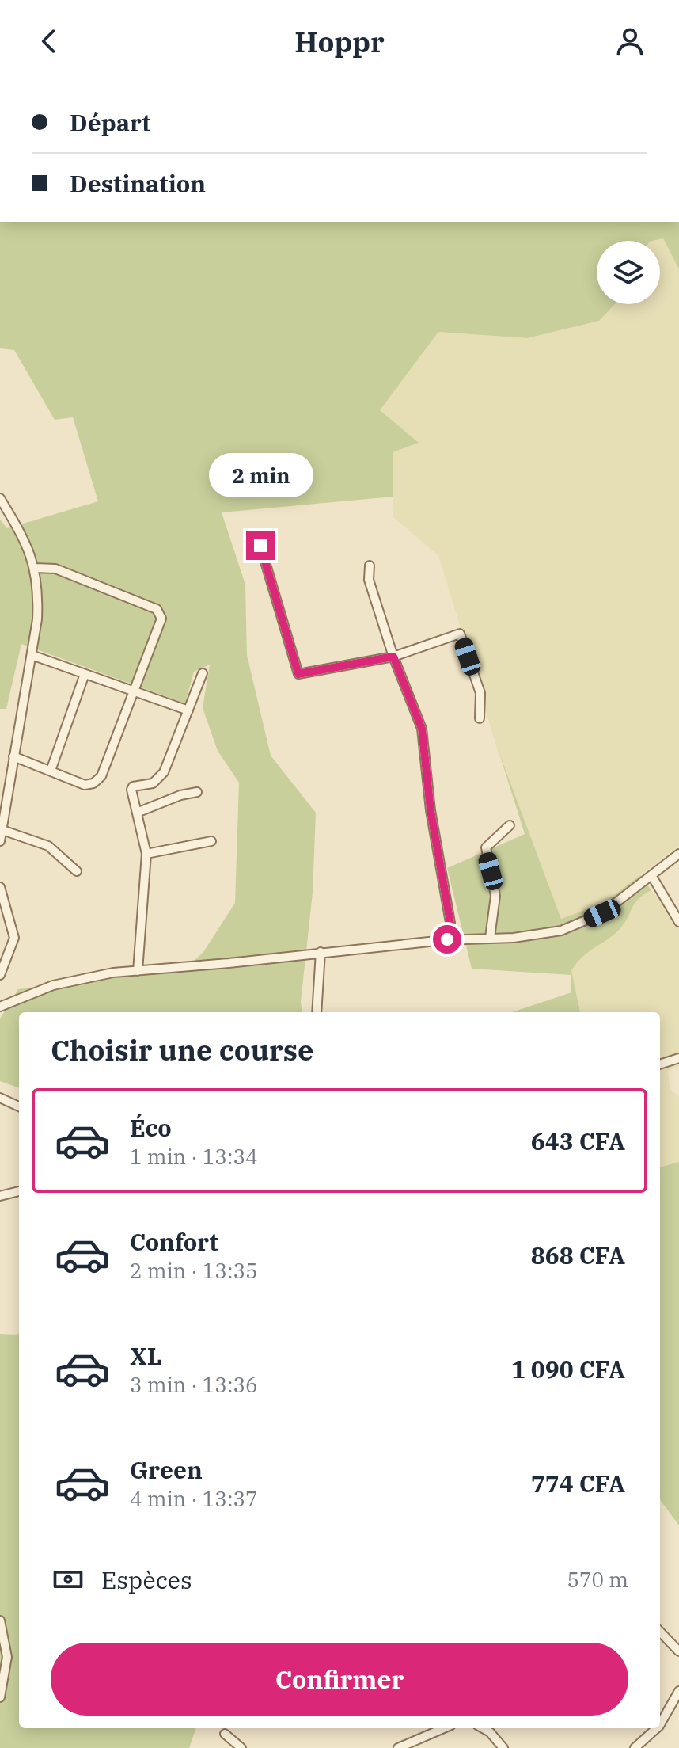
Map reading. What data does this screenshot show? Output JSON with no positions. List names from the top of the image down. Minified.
{"page":{"header":"Hoppr","banner":["Départ","Destination"],"bubble":"2 min","heading":"Choisir une course","list":[{"name":"Éco","note":"1 min · 13:34","value":"643 CFA"},{"name":"Confort","note":"2 min · 13:35","value":"868 CFA"},{"name":"XL","note":"3 min · 13:36","value":"1 090 CFA"},{"name":"Green","note":"4 min · 13:37","value":"774 CFA"}],"pay":["Espèces","570 m"],"buttons":"Confirmer"}}
